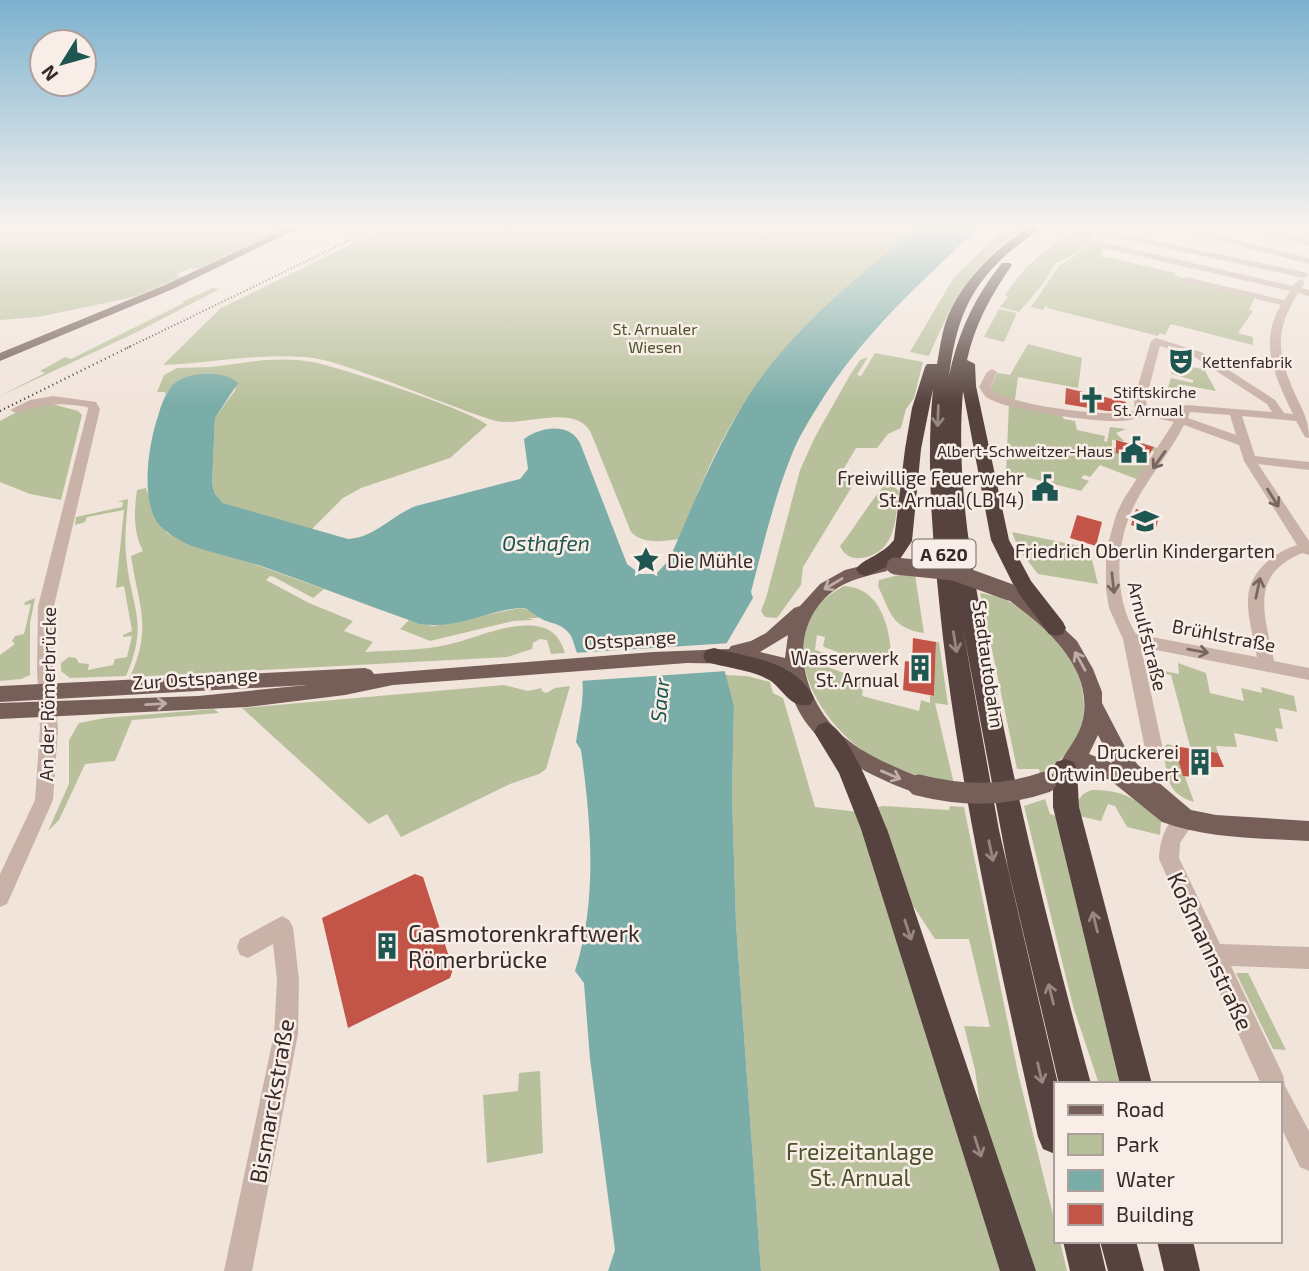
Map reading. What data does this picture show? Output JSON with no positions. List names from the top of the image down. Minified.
{"streets":{"highway":["A 620","Stadtautobahn"],"main road":["Ostspange","Zur Ostspange"],"street":["Brühlstraße","Arnulfstraße","An der Römerbrücke","Koßmannstraße","Bismarckstraße"]},"crossings":[["Brühlstraße","Arnulfstraße"],["Ostspange","Zur Ostspange"],["Zur Ostspange","An der Römerbrücke"]],"one_way":["Brühlstraße","Arnulfstraße"],"water":["Osthafen","Saar"],"parks":["St. Arnualer Wiesen","Freizeitanlage St. Arnual"],"places":{"theatre":["Kettenfabrik"],"church":["Stiftskirche St. Arnual"],"public building":["Albert-Schweitzer-Haus","Freiwillige Feuerwehr St. Arnual (LB 14)"],"school or university":["Friedrich Oberlin Kindergarten"],"place":["Die Mühle"],"building":["Wasserwerk St. Arnual","Druckerei Ortwin Deubert","Gasmotorenkraftwerk Römerbrücke"]},"legend":["Road","Park","Water","Building"],"north":"bottom left"}
